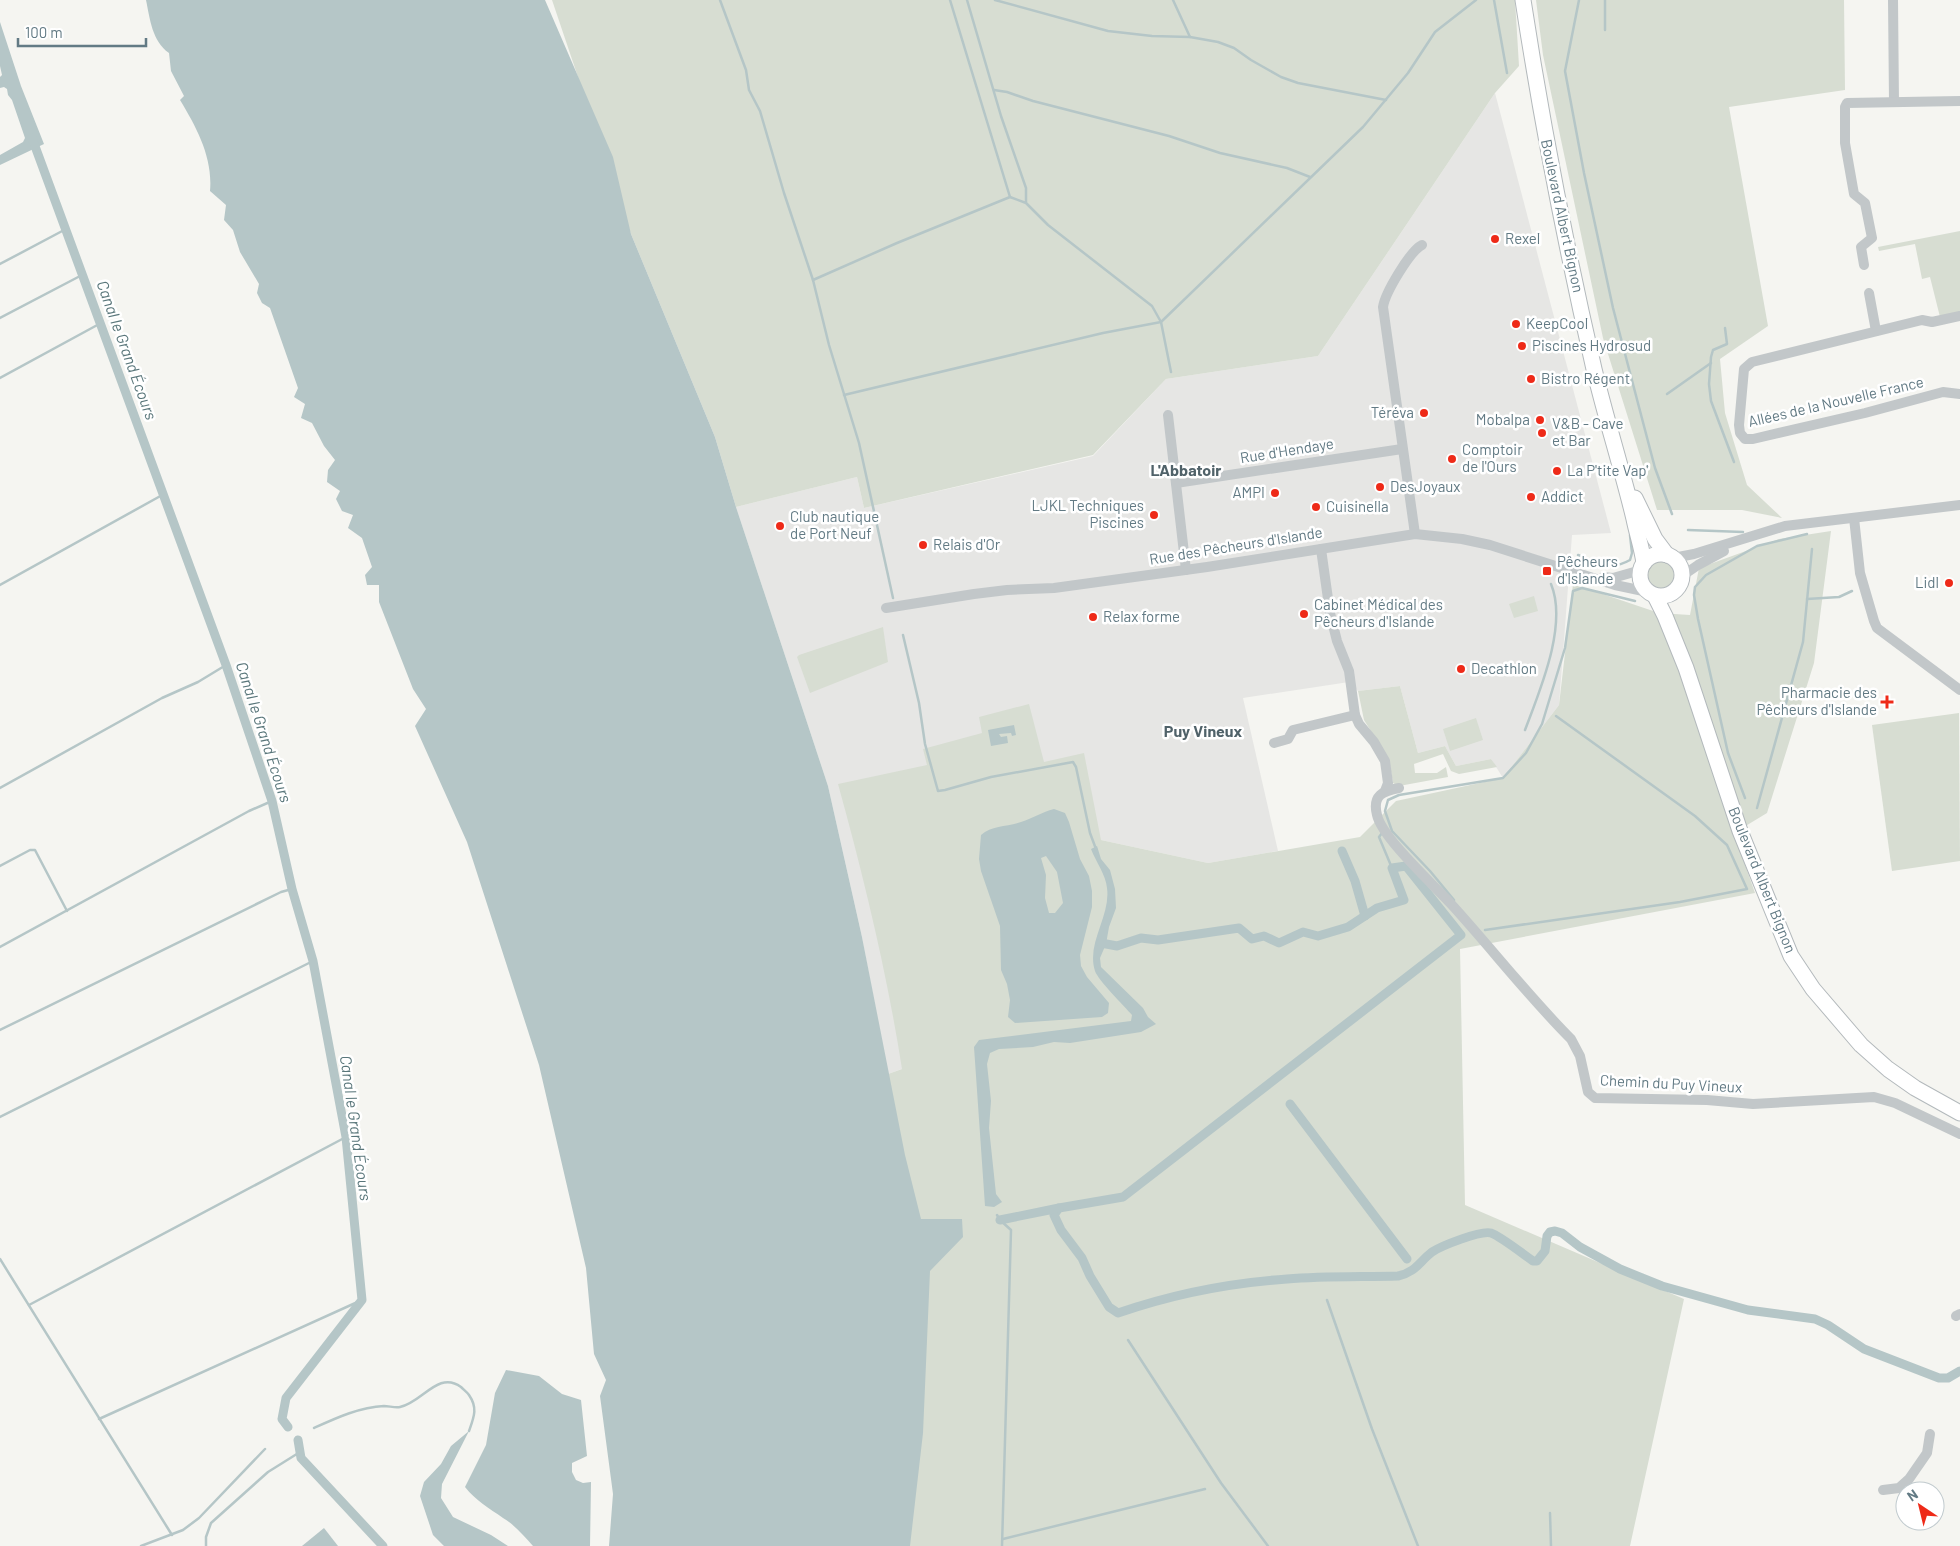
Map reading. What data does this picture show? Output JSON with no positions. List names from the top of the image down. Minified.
{"streets":{"main road":["Boulevard Albert Bignon"],"street":["Allées de la Nouvelle France","Rue d'Hendaye","Rue des Pêcheurs d'Islande","Chemin du Puy Vineux"]},"crossings":[["Boulevard Albert Bignon","Rue des Pêcheurs d'Islande"]],"districts":["L'Abbatoir","Puy Vineux"],"water":["Canal le Grand Écours"],"places":{"other":["Rexel","KeepCool","Piscines Hydrosud","Bistro Régent","Téréva","Mobalpa","V&B - Cave et Bar","Comptoir de l'Ours","La P'tite Vap'","DesJoyaux","AMPI","Addict","Cuisinella","LJKL Techniques Piscines","Club nautique de Port Neuf","Relais d'Or","Lidl","Cabinet Médical des Pêcheurs d'Islande","Relax forme","Decathlon"],"transit":["Pêcheurs d'Islande"],"health":["Pharmacie des Pêcheurs d'Islande"]},"scale_bar":"100 m","north":"top left"}
